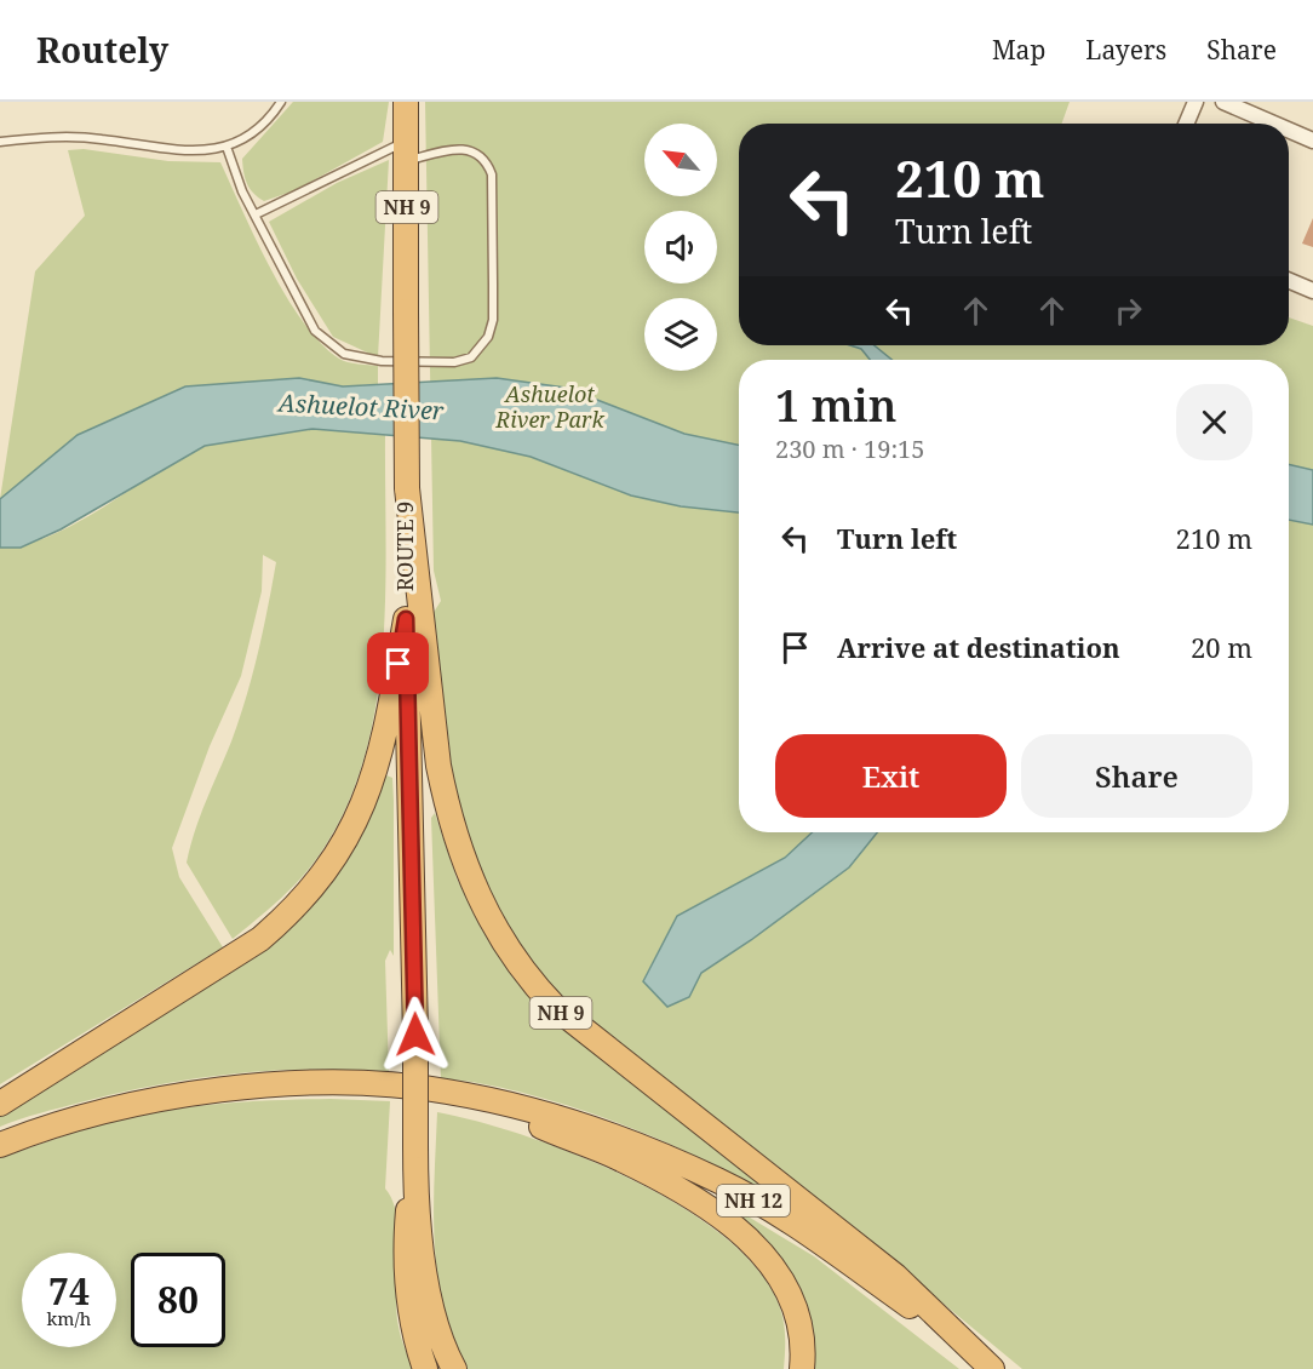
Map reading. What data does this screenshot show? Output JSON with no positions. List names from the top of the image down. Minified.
{"streets":{"highway":["NH 9","ROUTE 9","NH 12"]},"crossings":[["NH 9","ROUTE 9"],["NH 9","NH 12"]],"water":["Ashuelot River"],"parks":["Ashuelot River Park"],"north":"top left","page":{"header":"Routely","nav":["Map","Layers","Share"],"turn":["210 m","Turn left"],"heading":["1 min","230 m · 19:15"],"list":[{"name":"Turn left","value":"210 m"},{"name":"Arrive at destination","value":"20 m"}],"buttons":["Exit","Share"],"speed":"74 km/h","limit":"80"}}
